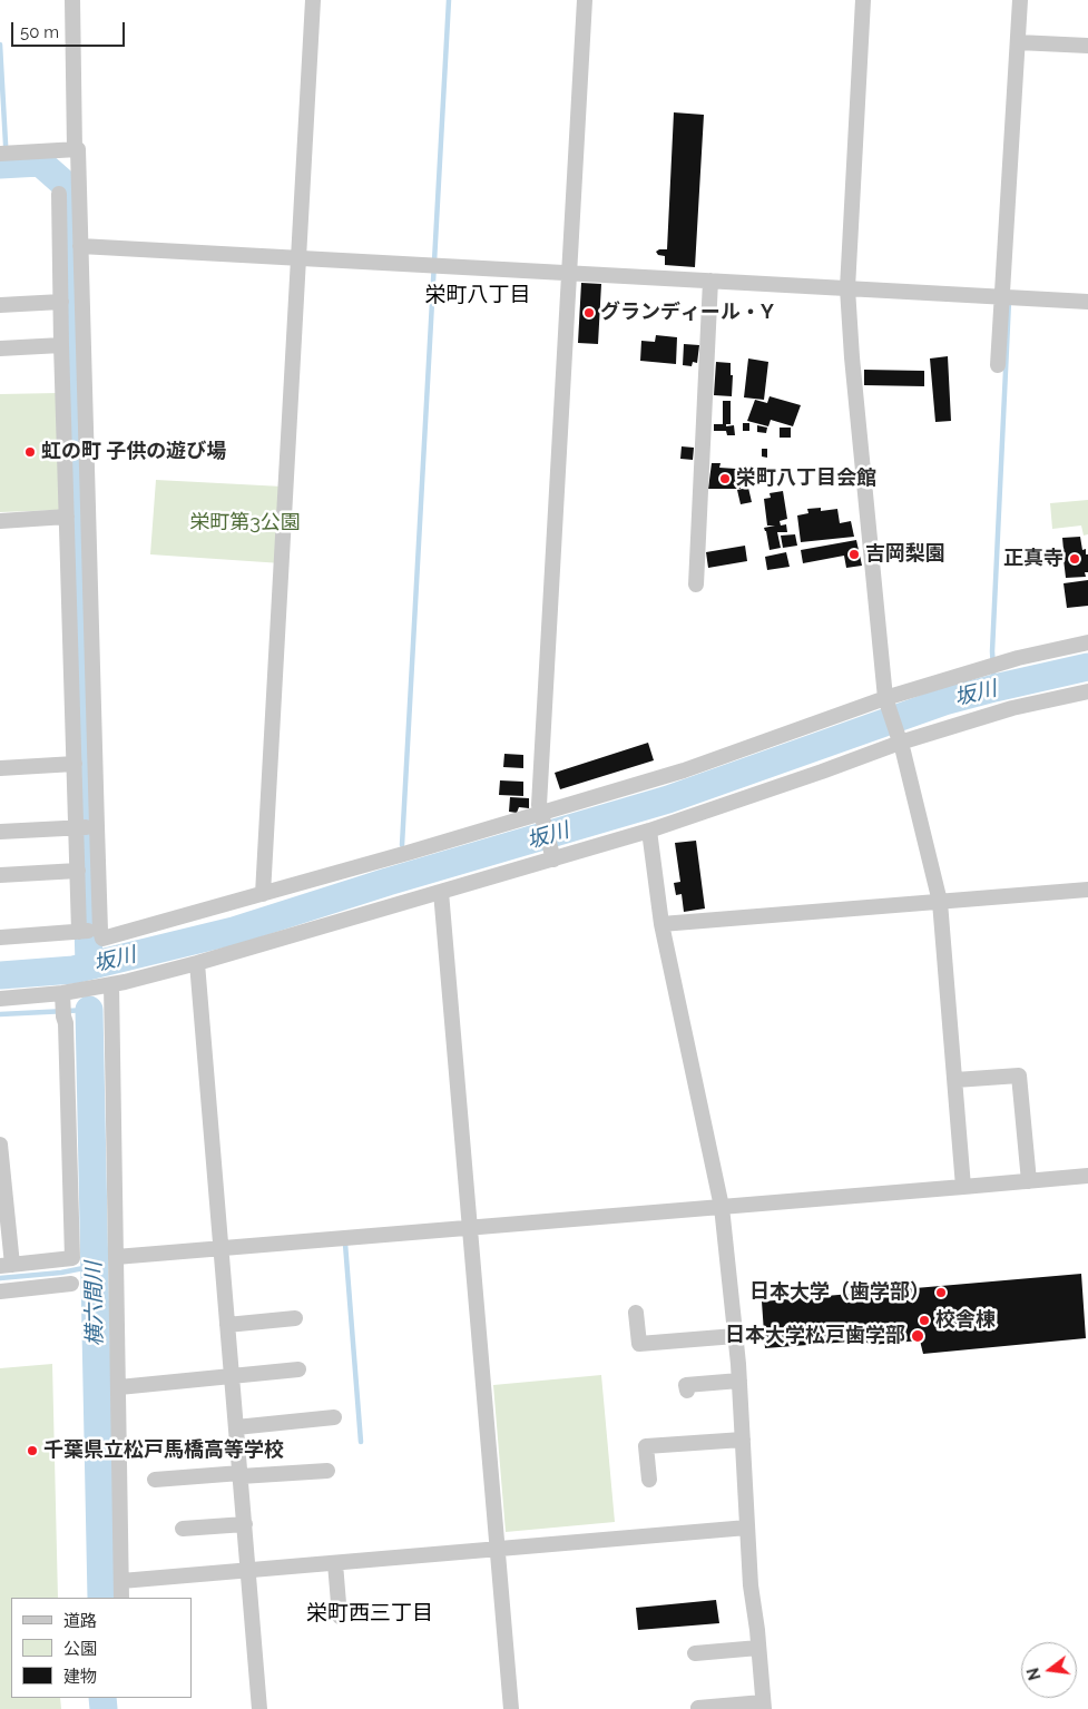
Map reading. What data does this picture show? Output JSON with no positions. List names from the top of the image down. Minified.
{"districts":["栄町八丁目","栄町西三丁目"],"water":["坂川","横六間川"],"parks":["栄町第3公園"],"places":["グランディール・Y","虹の町 子供の遊び場","栄町八丁目会館","吉岡梨園","正真寺","日本大学（歯学部）","校舎棟","日本大学松戸歯学部","千葉県立松戸馬橋高等学校"],"legend":["道路","公園","建物"],"scale_bar":"50 m","north":"left"}
